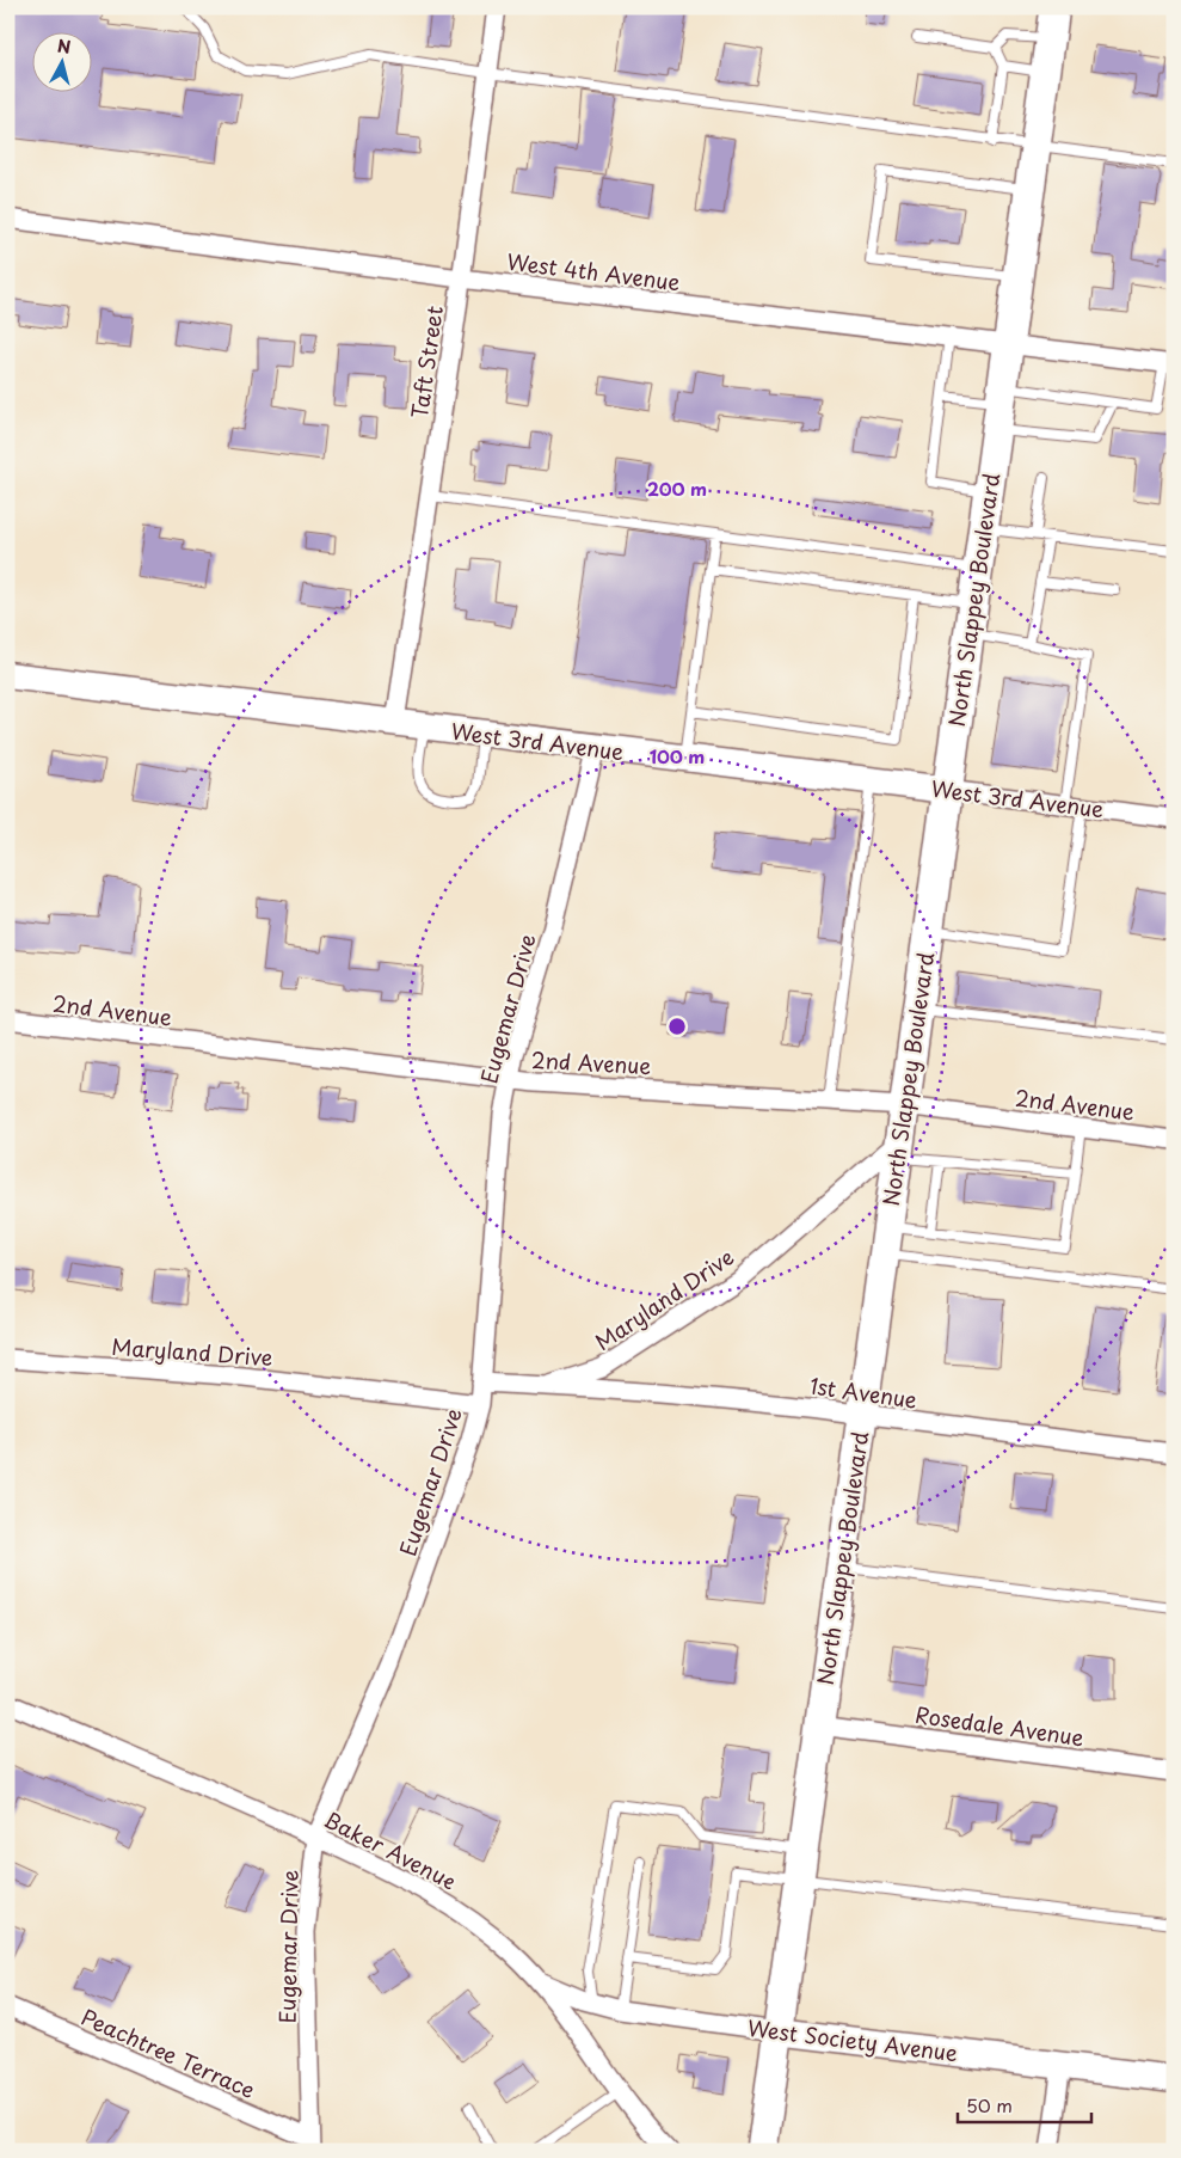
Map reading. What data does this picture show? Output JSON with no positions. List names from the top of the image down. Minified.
{"streets":{"main road":["North Slappey Boulevard"],"street":["West 4th Avenue","Taft Street","West 3rd Avenue","Eugemar Drive","2nd Avenue","Maryland Drive","1st Avenue","Rosedale Avenue","Baker Avenue","West Society Avenue","Peachtree Terrace"]},"crossings":[["West 4th Avenue","Taft Street"],["West 4th Avenue","North Slappey Boulevard"],["Taft Street","West 3rd Avenue"],["North Slappey Boulevard","West 3rd Avenue"],["North Slappey Boulevard","2nd Avenue"],["North Slappey Boulevard","Maryland Drive"],["North Slappey Boulevard","1st Avenue"],["North Slappey Boulevard","Rosedale Avenue"],["North Slappey Boulevard","West Society Avenue"],["West 3rd Avenue","Eugemar Drive"],["Eugemar Drive","2nd Avenue"],["Eugemar Drive","Maryland Drive"],["Eugemar Drive","Baker Avenue"],["Eugemar Drive","Peachtree Terrace"],["Maryland Drive","1st Avenue"],["Baker Avenue","West Society Avenue"]],"scale_bar":"50 m","north":"top","rings":["200 m","100 m"]}
